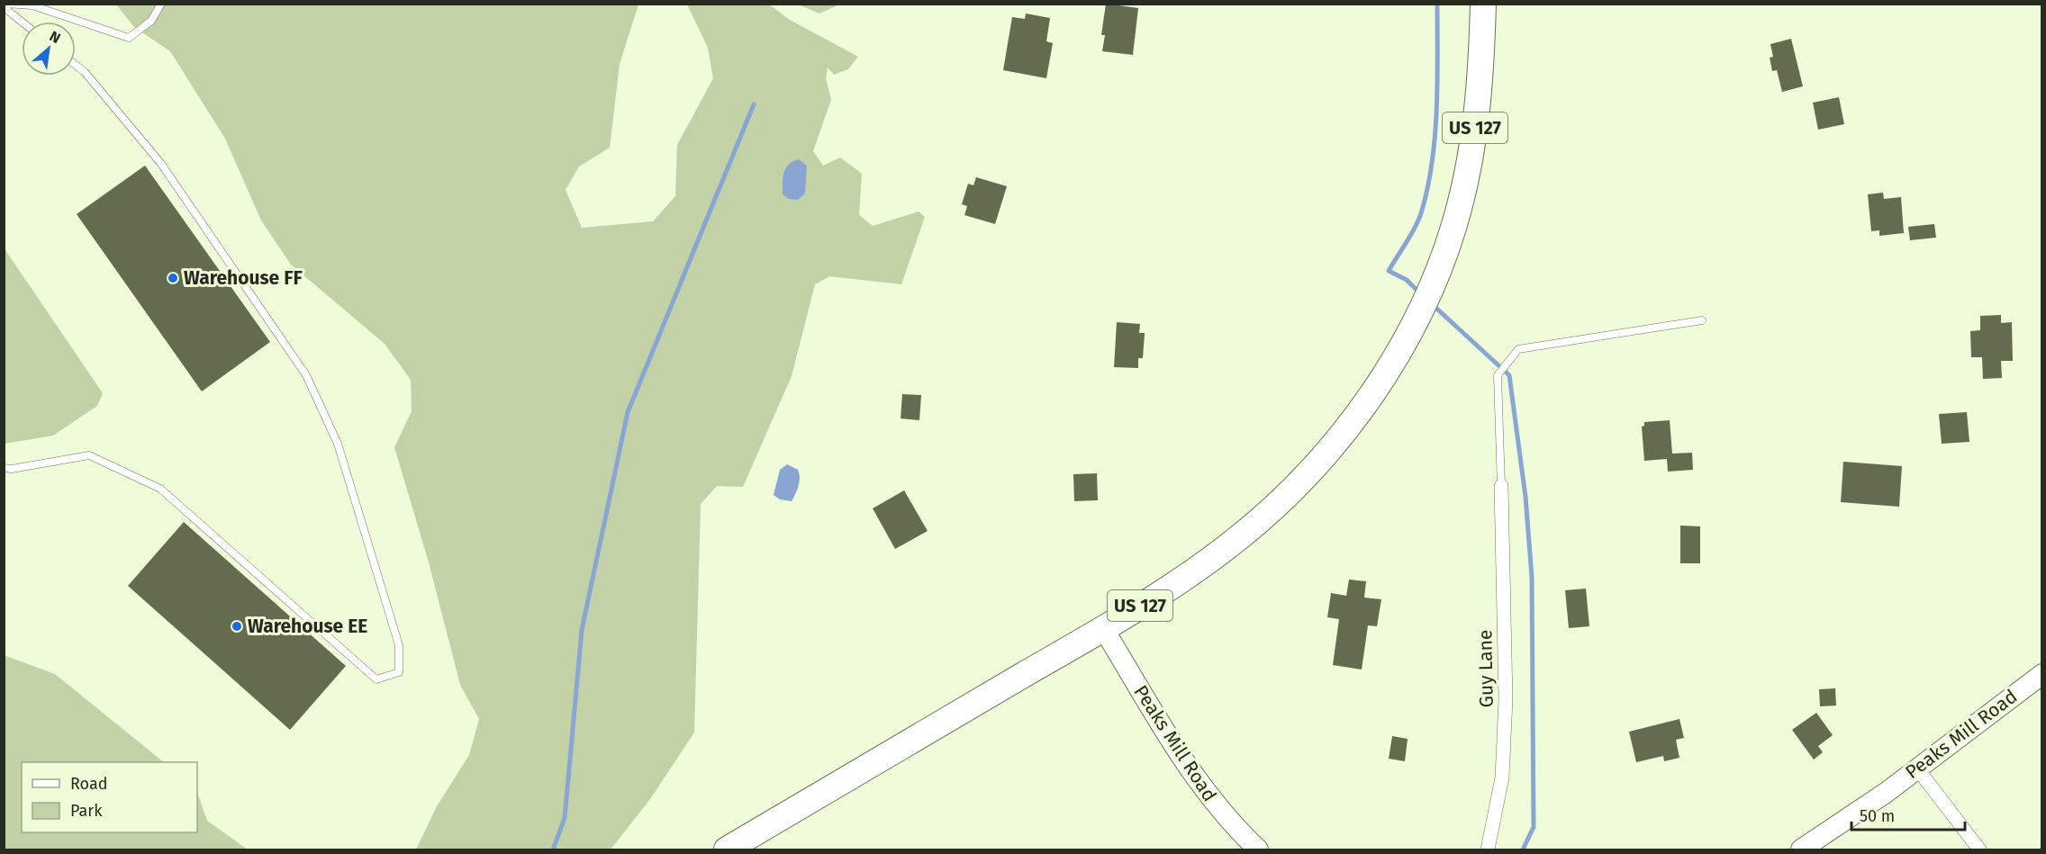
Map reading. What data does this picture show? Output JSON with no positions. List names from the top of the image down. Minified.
{"streets":{"highway":["US 127"],"street":["Guy Lane","Peaks Mill Road"]},"crossings":[["US 127","Peaks Mill Road"]],"places":["Warehouse FF","Warehouse EE"],"legend":["Road","Park"],"scale_bar":"50 m","north":"top right"}
